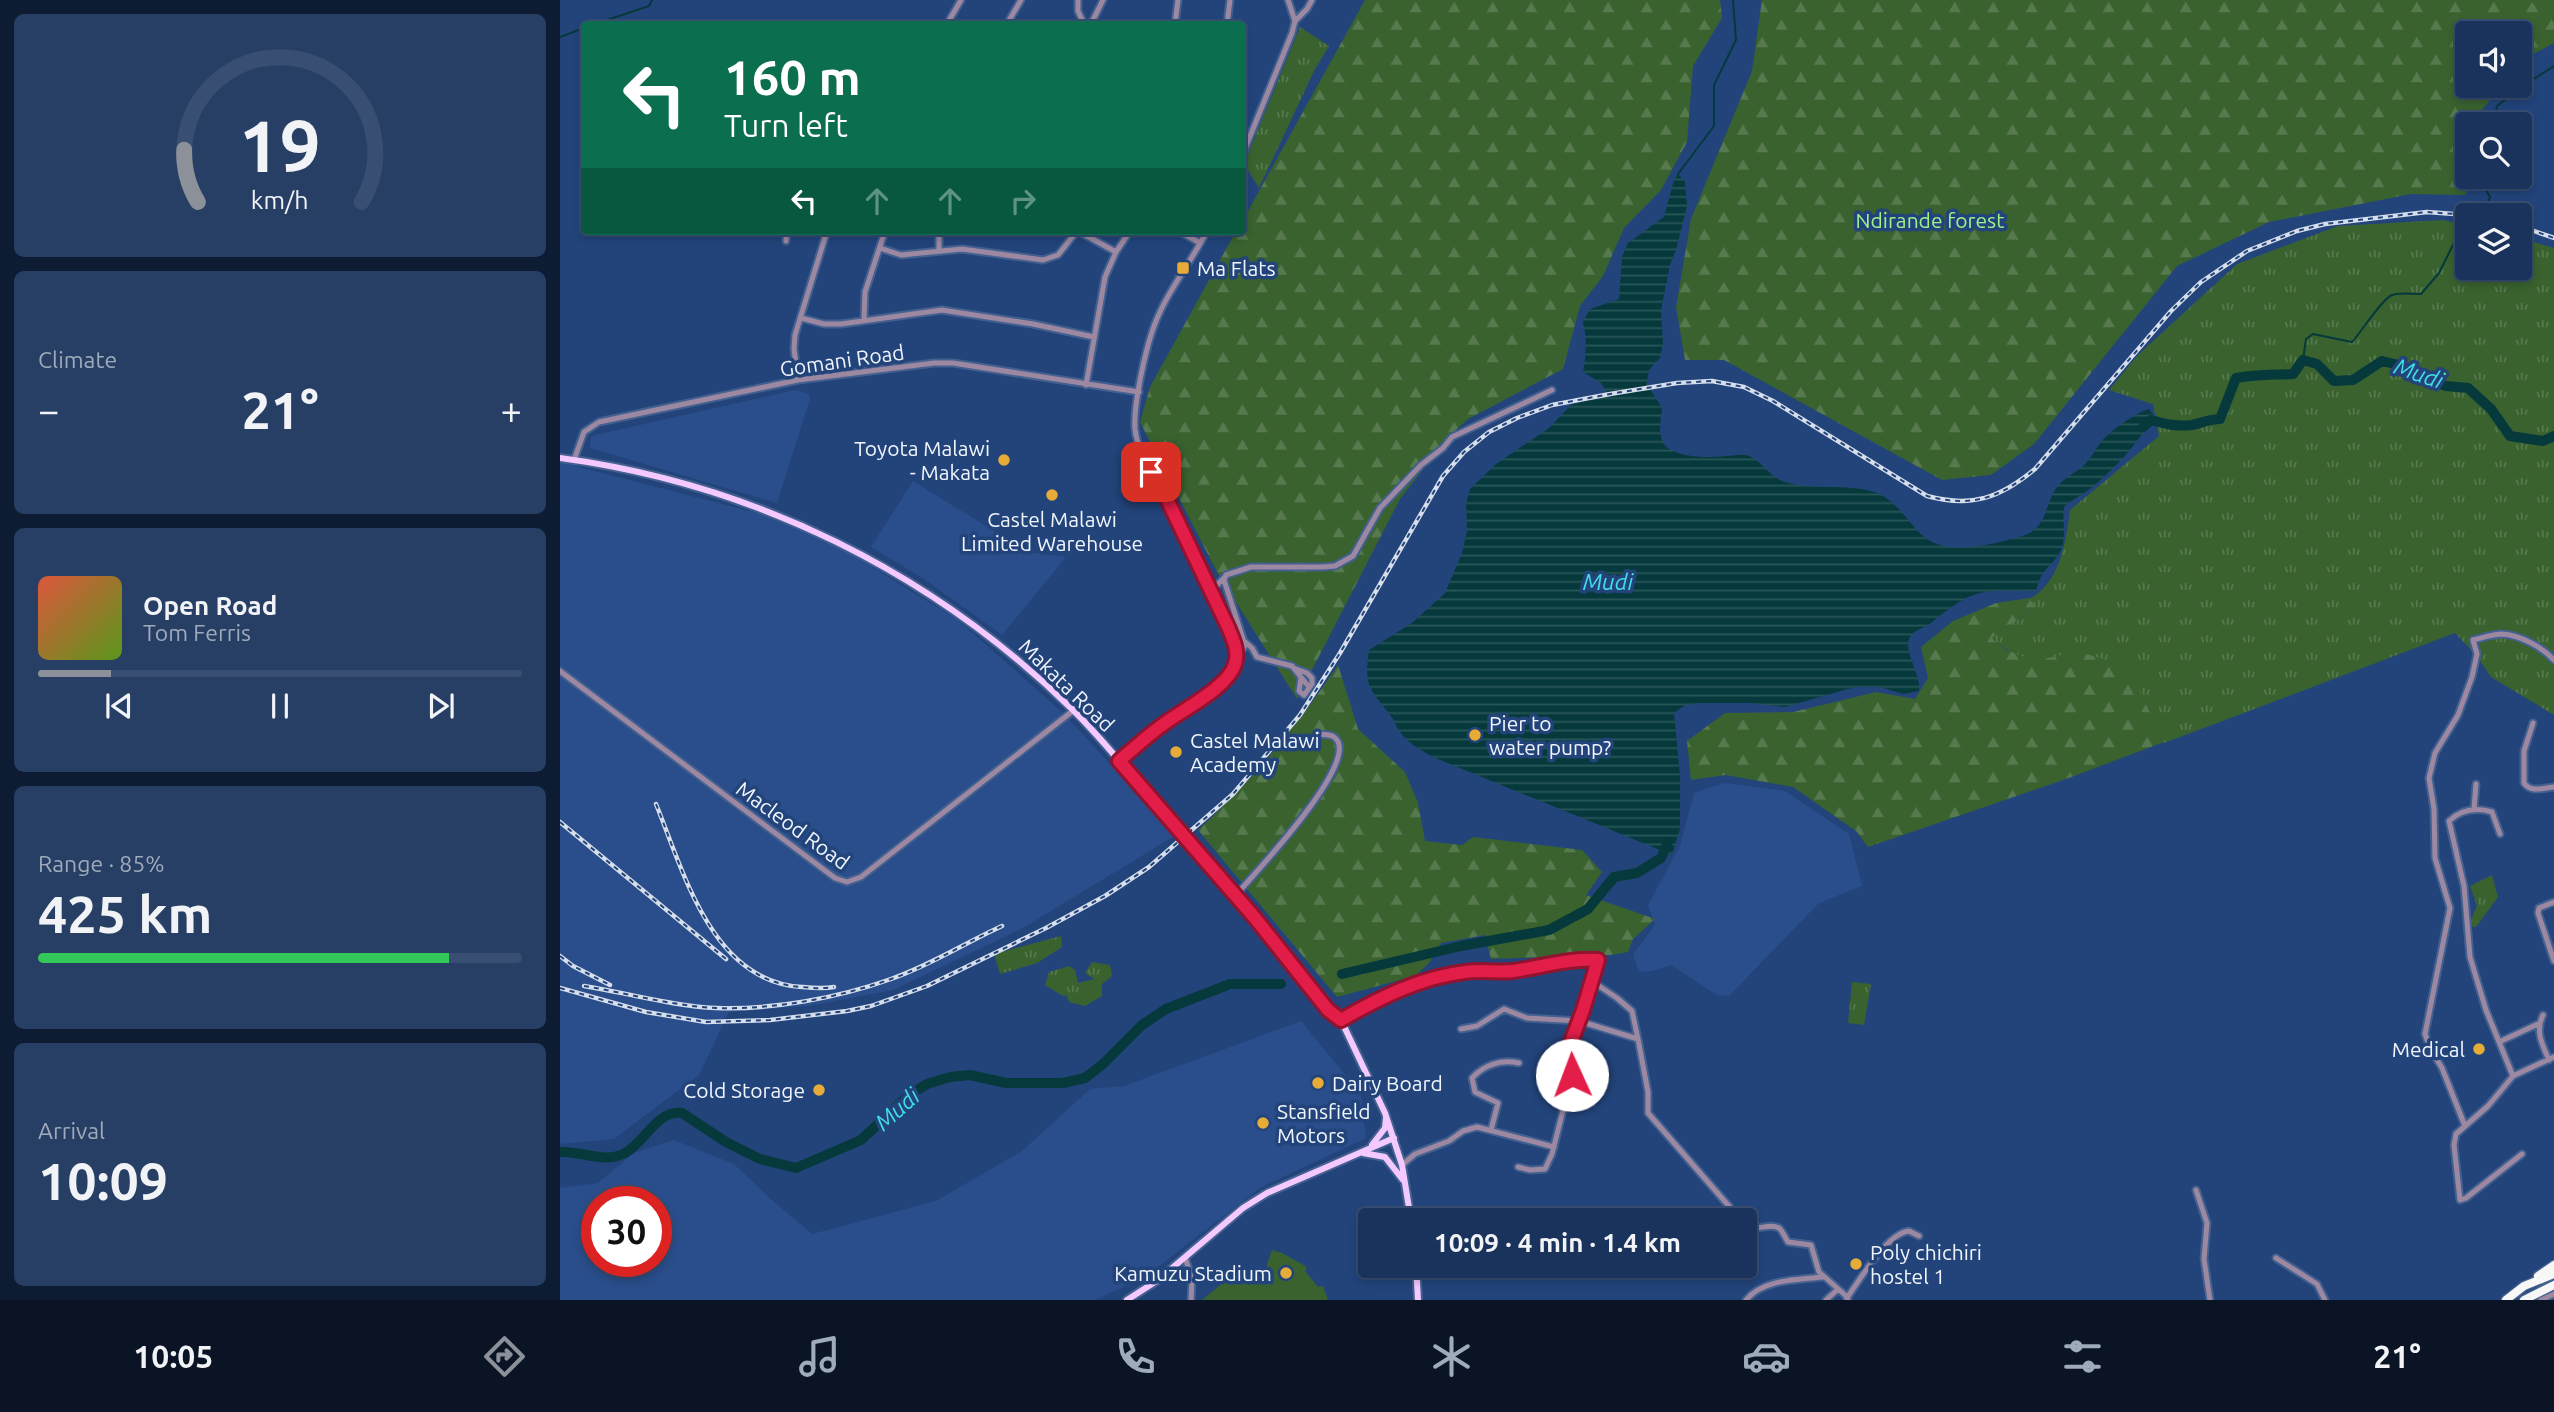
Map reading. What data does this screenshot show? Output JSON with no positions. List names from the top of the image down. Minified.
{"streets":{"main road":["Makata Road"],"street":["Gomani Road","Macleod Road"]},"crossings":[["Gomani Road","Makata Road"],["Makata Road","Macleod Road"]],"water":["Mudi"],"parks":["Ndirande forest"],"places":{"transit":["Ma Flats"],"other":["Toyota Malawi - Makata","Castel Malawi Limited Warehouse","Pier to water pump?","Castel Malawi Academy","Medical","Dairy Board","Cold Storage","Stansfield Motors","Poly chichiri hostel 1","Kamuzu Stadium"]},"page":{"turn":["160 m","Turn left"],"tile":["Climate",["Range · 85%","425 km"],["Arrival","10:09"]],"heat":["−","21°","+"],"song":["Open Road","Tom Ferris"],"limit":"30","trip":"10:09 · 4 min · 1.4 km","tabs":["10:05","21°"],"gauge":["19","km/h"]}}
